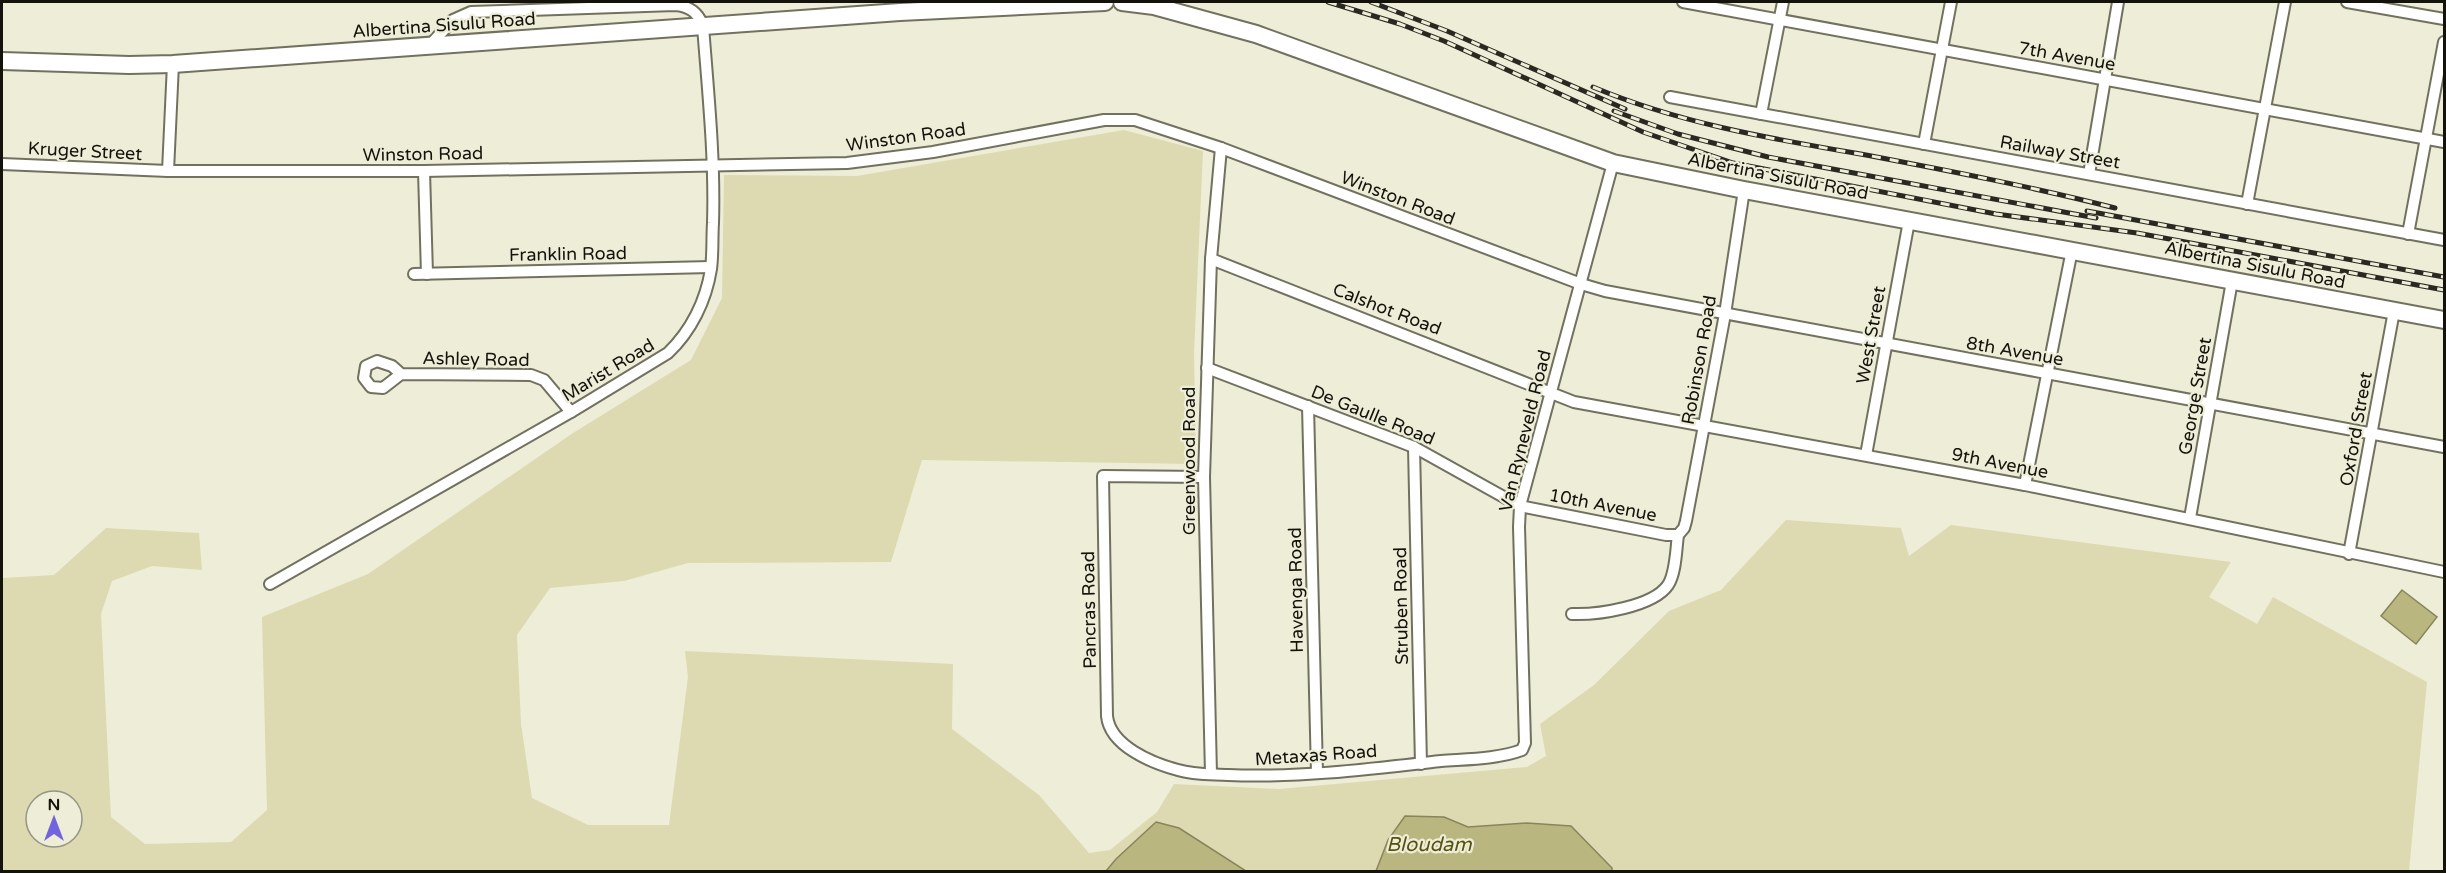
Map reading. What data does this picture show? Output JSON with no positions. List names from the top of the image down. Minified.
{"streets":{"main road":["Albertina Sisulu Road"],"street":["7th Avenue","Winston Road","Kruger Street","Railway Street","Franklin Road","Calshot Road","West Street","8th Avenue","Ashley Road","Robinson Road","Marist Road","George Street","De Gaulle Road","Oxford Street","Van Ryneveld Road","Greenwood Road","9th Avenue","10th Avenue","Havenga Road","Struben Road","Pancras Road","Metaxas Road"]},"crossings":[["Albertina Sisulu Road","West Street"],["Albertina Sisulu Road","Robinson Road"],["Albertina Sisulu Road","Marist Road"],["Albertina Sisulu Road","George Street"],["Albertina Sisulu Road","Oxford Street"],["Albertina Sisulu Road","Van Ryneveld Road"],["Winston Road","Kruger Street"],["Winston Road","8th Avenue"],["Winston Road","Marist Road"],["Winston Road","Van Ryneveld Road"],["Winston Road","Greenwood Road"],["Franklin Road","Marist Road"],["Calshot Road","Van Ryneveld Road"],["Calshot Road","Greenwood Road"],["Calshot Road","9th Avenue"],["West Street","8th Avenue"],["West Street","9th Avenue"],["8th Avenue","Robinson Road"],["8th Avenue","George Street"],["8th Avenue","Oxford Street"],["8th Avenue","Van Ryneveld Road"],["Ashley Road","Marist Road"],["Robinson Road","9th Avenue"],["Robinson Road","10th Avenue"],["George Street","9th Avenue"],["De Gaulle Road","Van Ryneveld Road"],["De Gaulle Road","Greenwood Road"],["De Gaulle Road","10th Avenue"],["De Gaulle Road","Havenga Road"],["De Gaulle Road","Struben Road"],["Oxford Street","9th Avenue"],["Van Ryneveld Road","9th Avenue"],["Van Ryneveld Road","10th Avenue"],["Van Ryneveld Road","Metaxas Road"],["Greenwood Road","Pancras Road"],["Greenwood Road","Metaxas Road"],["Havenga Road","Metaxas Road"],["Struben Road","Metaxas Road"],["Pancras Road","Metaxas Road"]],"water":["Bloudam"],"north":"top"}
